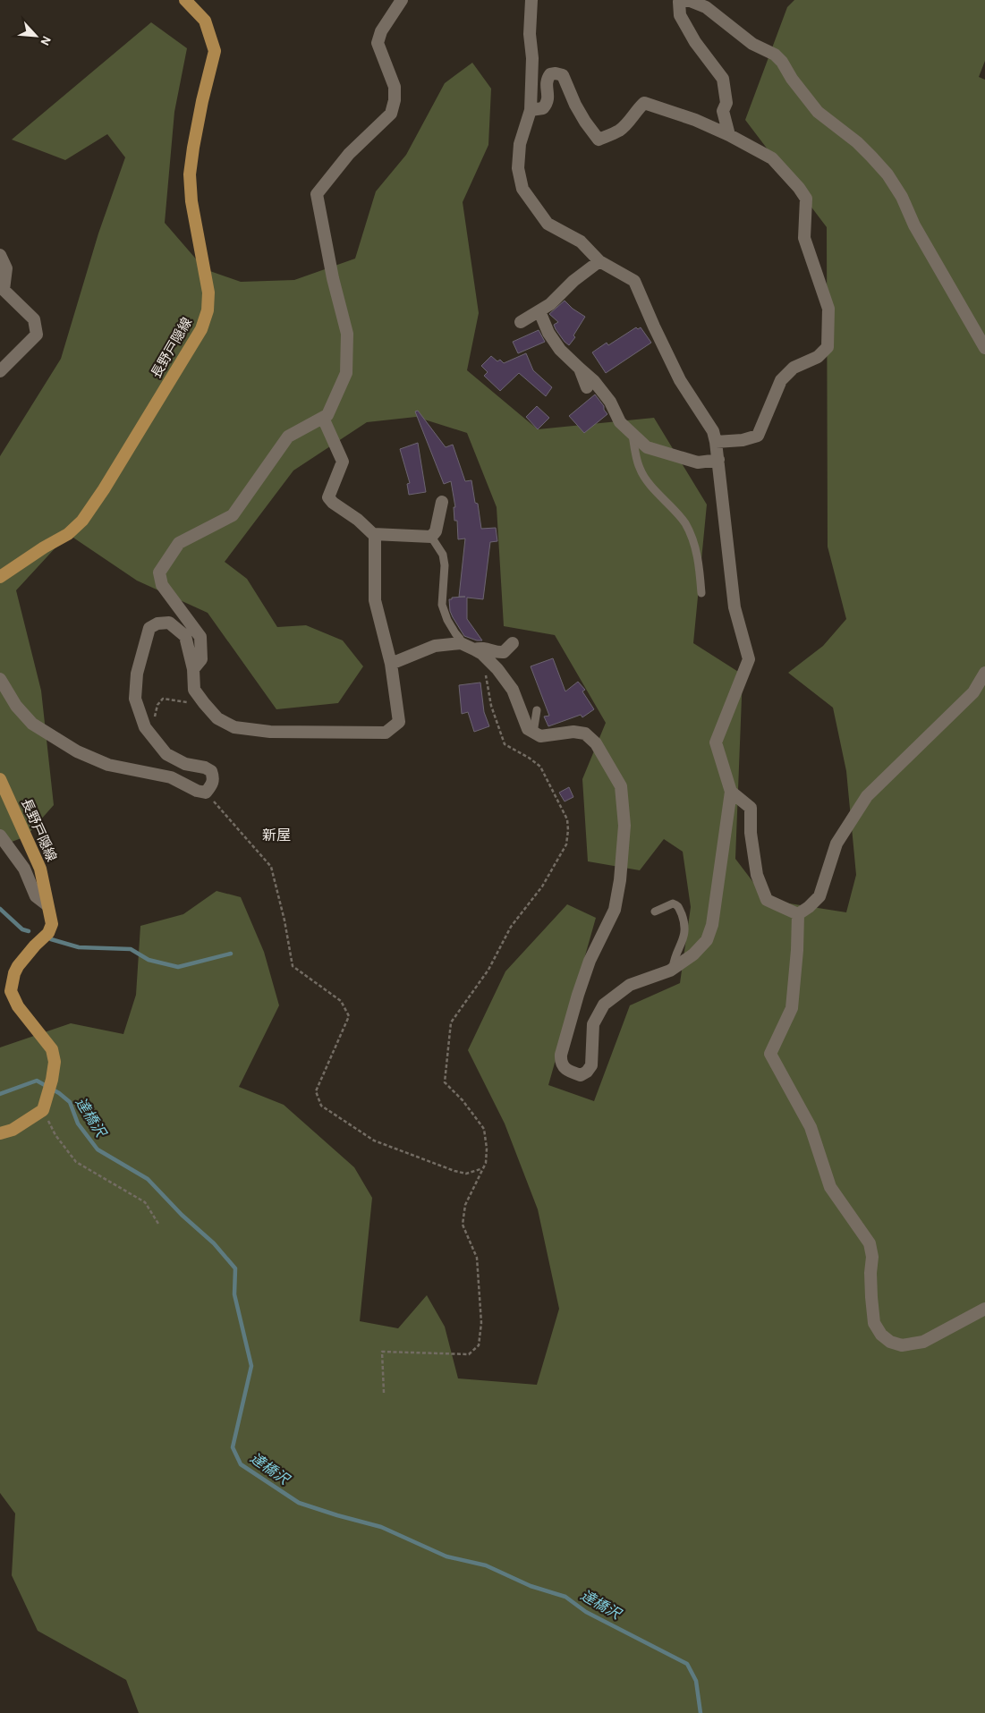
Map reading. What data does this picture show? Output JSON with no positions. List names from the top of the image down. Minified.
{"streets":{"main road":["長野戸隠線"]},"districts":["新屋"],"water":["達橋沢"],"north":"bottom right"}
